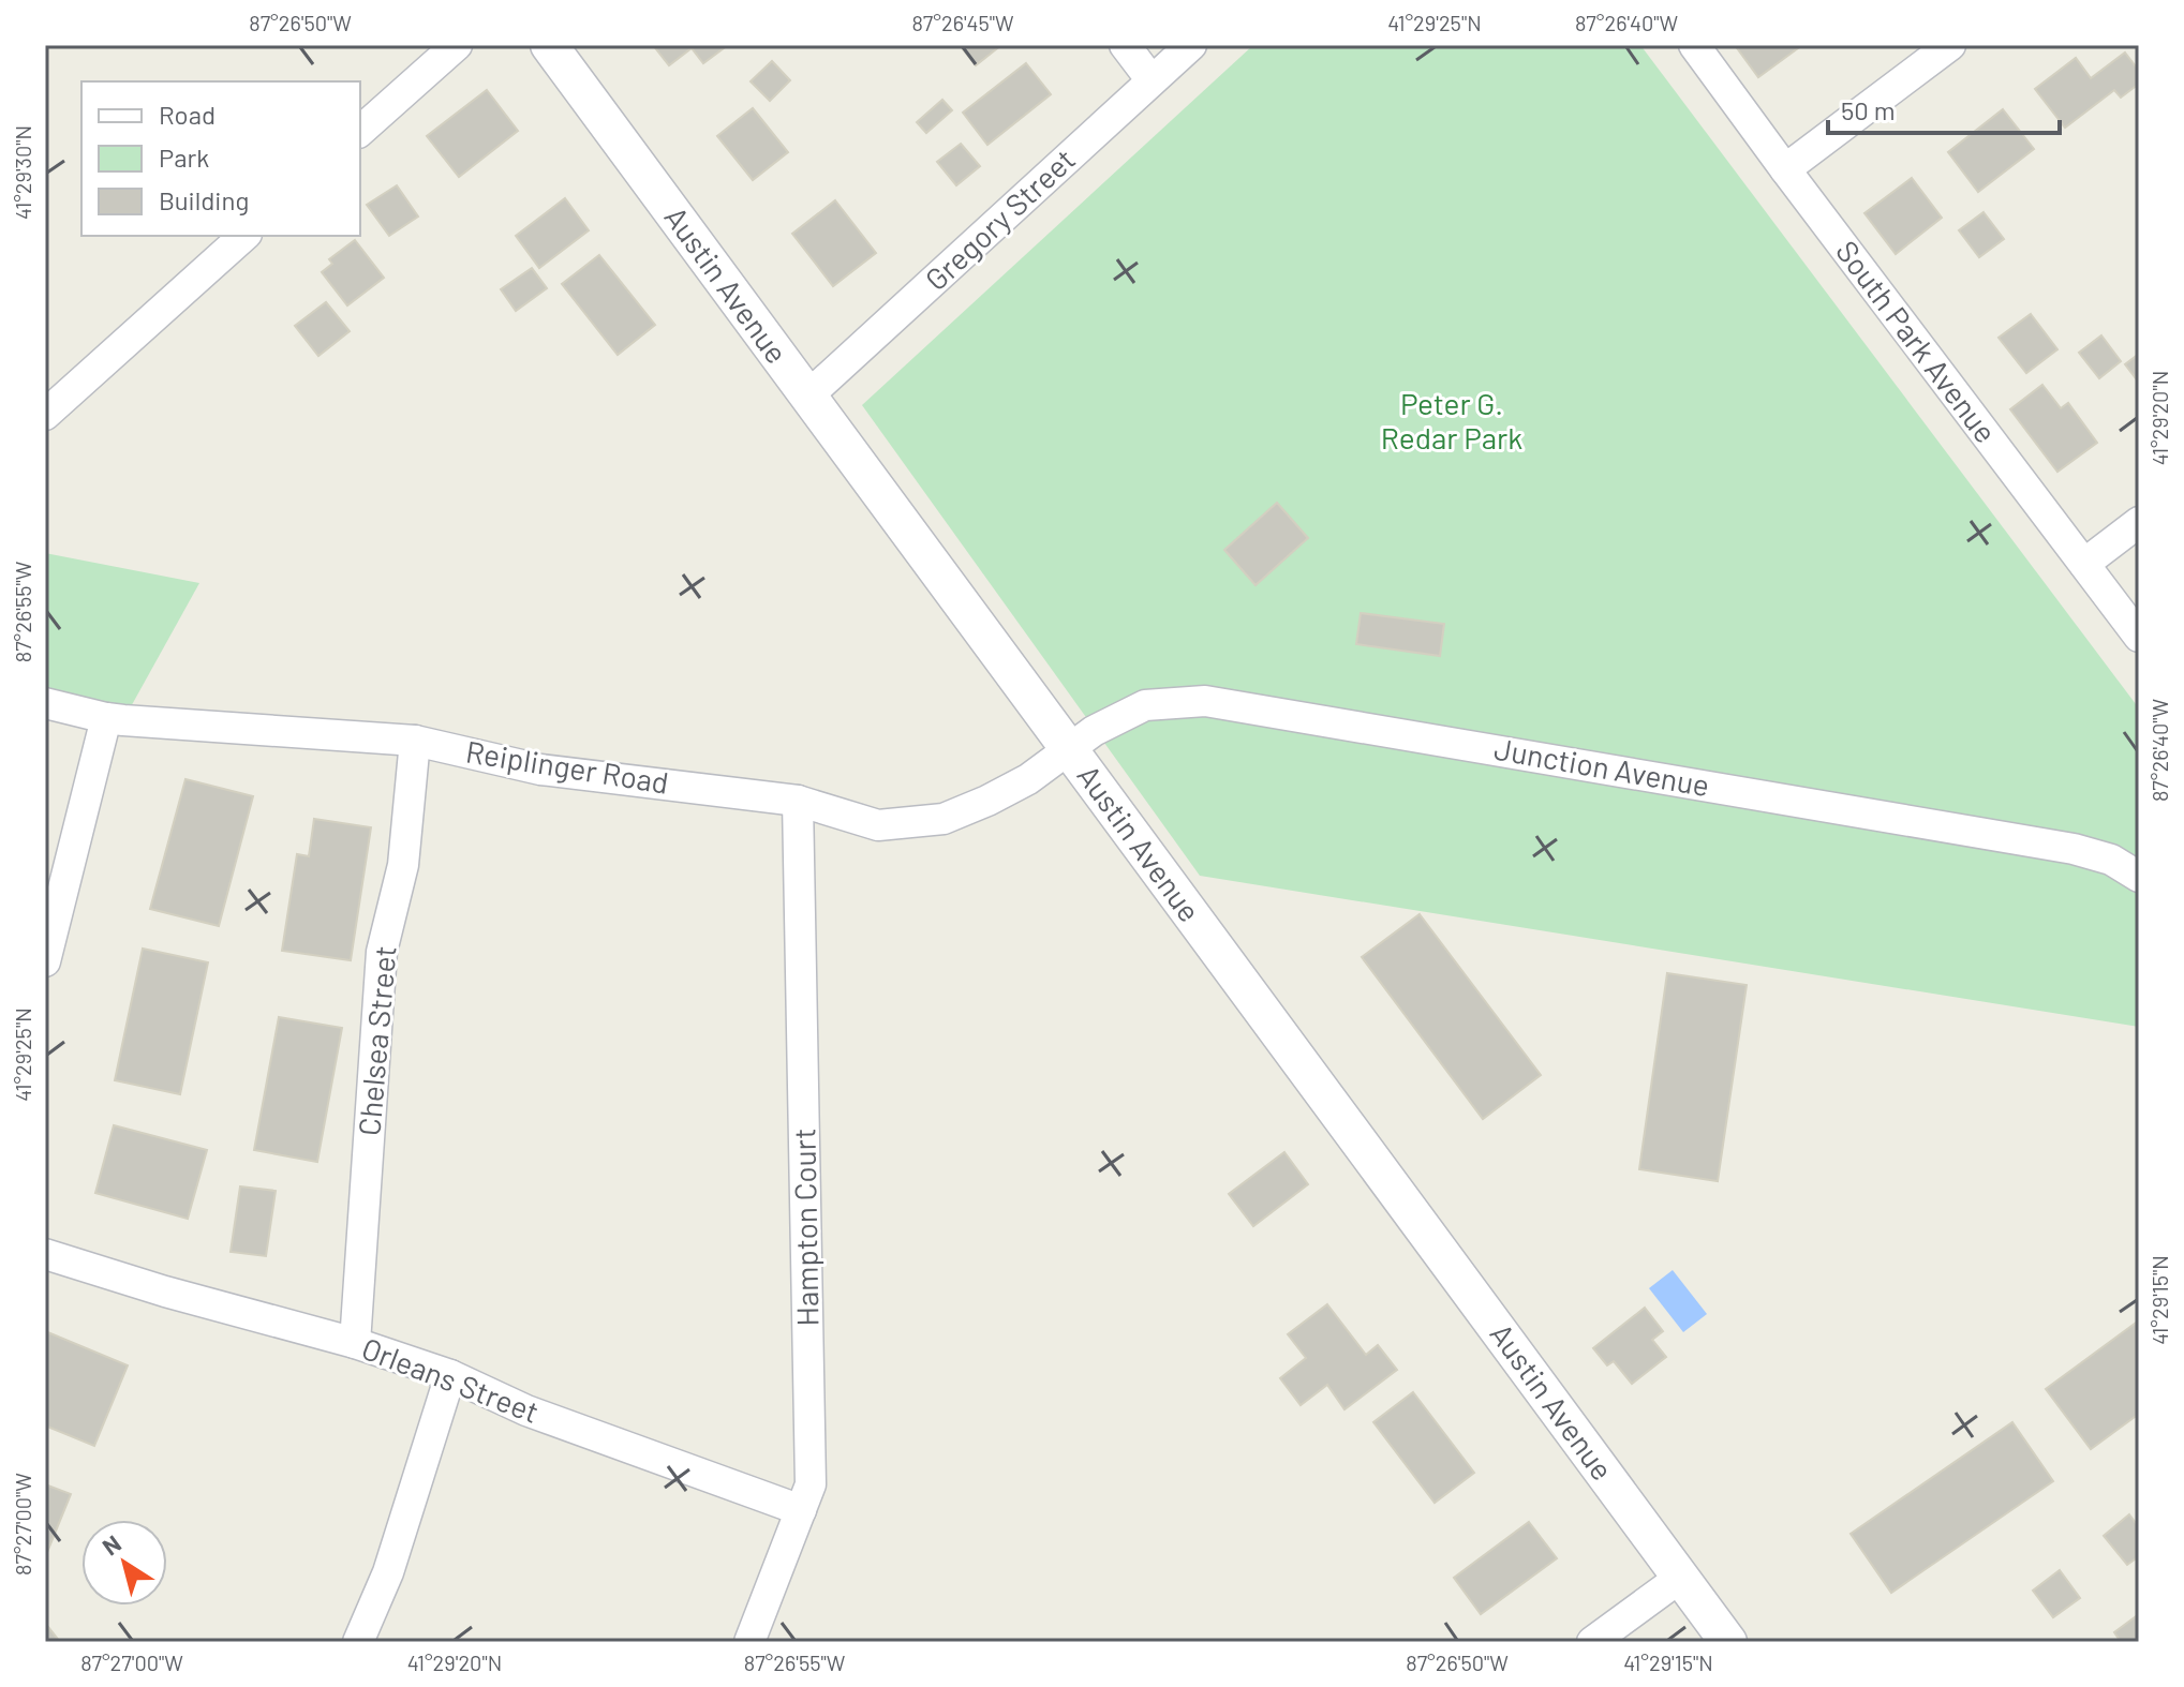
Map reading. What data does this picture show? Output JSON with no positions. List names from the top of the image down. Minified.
{"streets":{"street":["Gregory Street","Austin Avenue","South Park Avenue","Reiplinger Road","Junction Avenue","Chelsea Street","Hampton Court","Orleans Street"]},"crossings":[["Gregory Street","Austin Avenue"],["Austin Avenue","Reiplinger Road"],["Austin Avenue","Junction Avenue"],["Reiplinger Road","Junction Avenue"],["Reiplinger Road","Chelsea Street"],["Reiplinger Road","Hampton Court"],["Chelsea Street","Orleans Street"],["Hampton Court","Orleans Street"]],"parks":["Peter G. Redar Park"],"legend":["Road","Park","Building"],"scale_bar":"50 m","north":"top left","coordinates":["87°26'50\"W","87°26'45\"W","41°29'25\"N","87°26'40\"W","41°29'30\"N","41°29'20\"N","87°26'55\"W","41°29'15\"N","87°27'00\"W"]}
